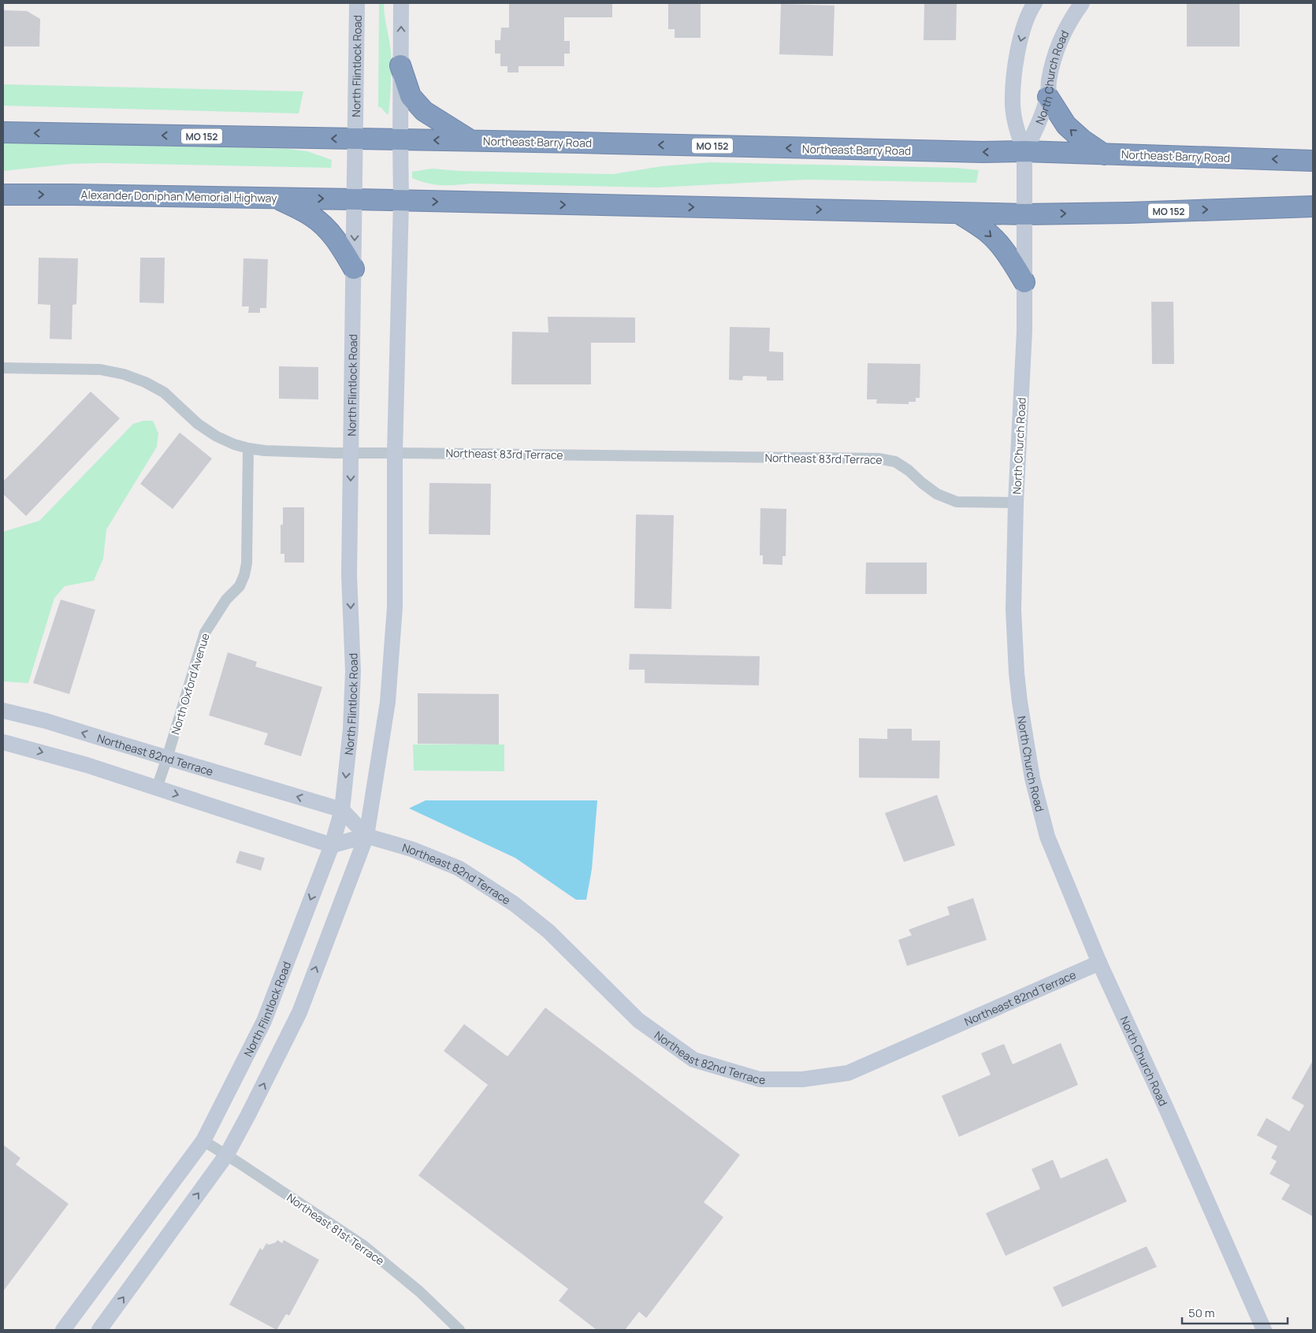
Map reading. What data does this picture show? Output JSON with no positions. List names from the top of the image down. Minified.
{"streets":{"highway":["MO 152","Northeast Barry Road","Alexander Doniphan Memorial Highway"],"main road":["North Flintlock Road","North Church Road","Northeast 82nd Terrace"],"street":["Northeast 83rd Terrace","North Oxford Avenue","Northeast 81st Terrace"]},"crossings":[["North Flintlock Road","MO 152"],["North Flintlock Road","Alexander Doniphan Memorial Highway"],["North Flintlock Road","Northeast 83rd Terrace"],["North Flintlock Road","Northeast 82nd Terrace"],["North Flintlock Road","Northeast 81st Terrace"],["North Church Road","MO 152"],["North Church Road","Northeast Barry Road"],["North Church Road","Northeast 83rd Terrace"],["North Church Road","Northeast 82nd Terrace"],["MO 152","Northeast Barry Road"],["MO 152","Alexander Doniphan Memorial Highway"],["Northeast 83rd Terrace","North Oxford Avenue"],["North Oxford Avenue","Northeast 82nd Terrace"]],"scale_bar":"50 m"}
